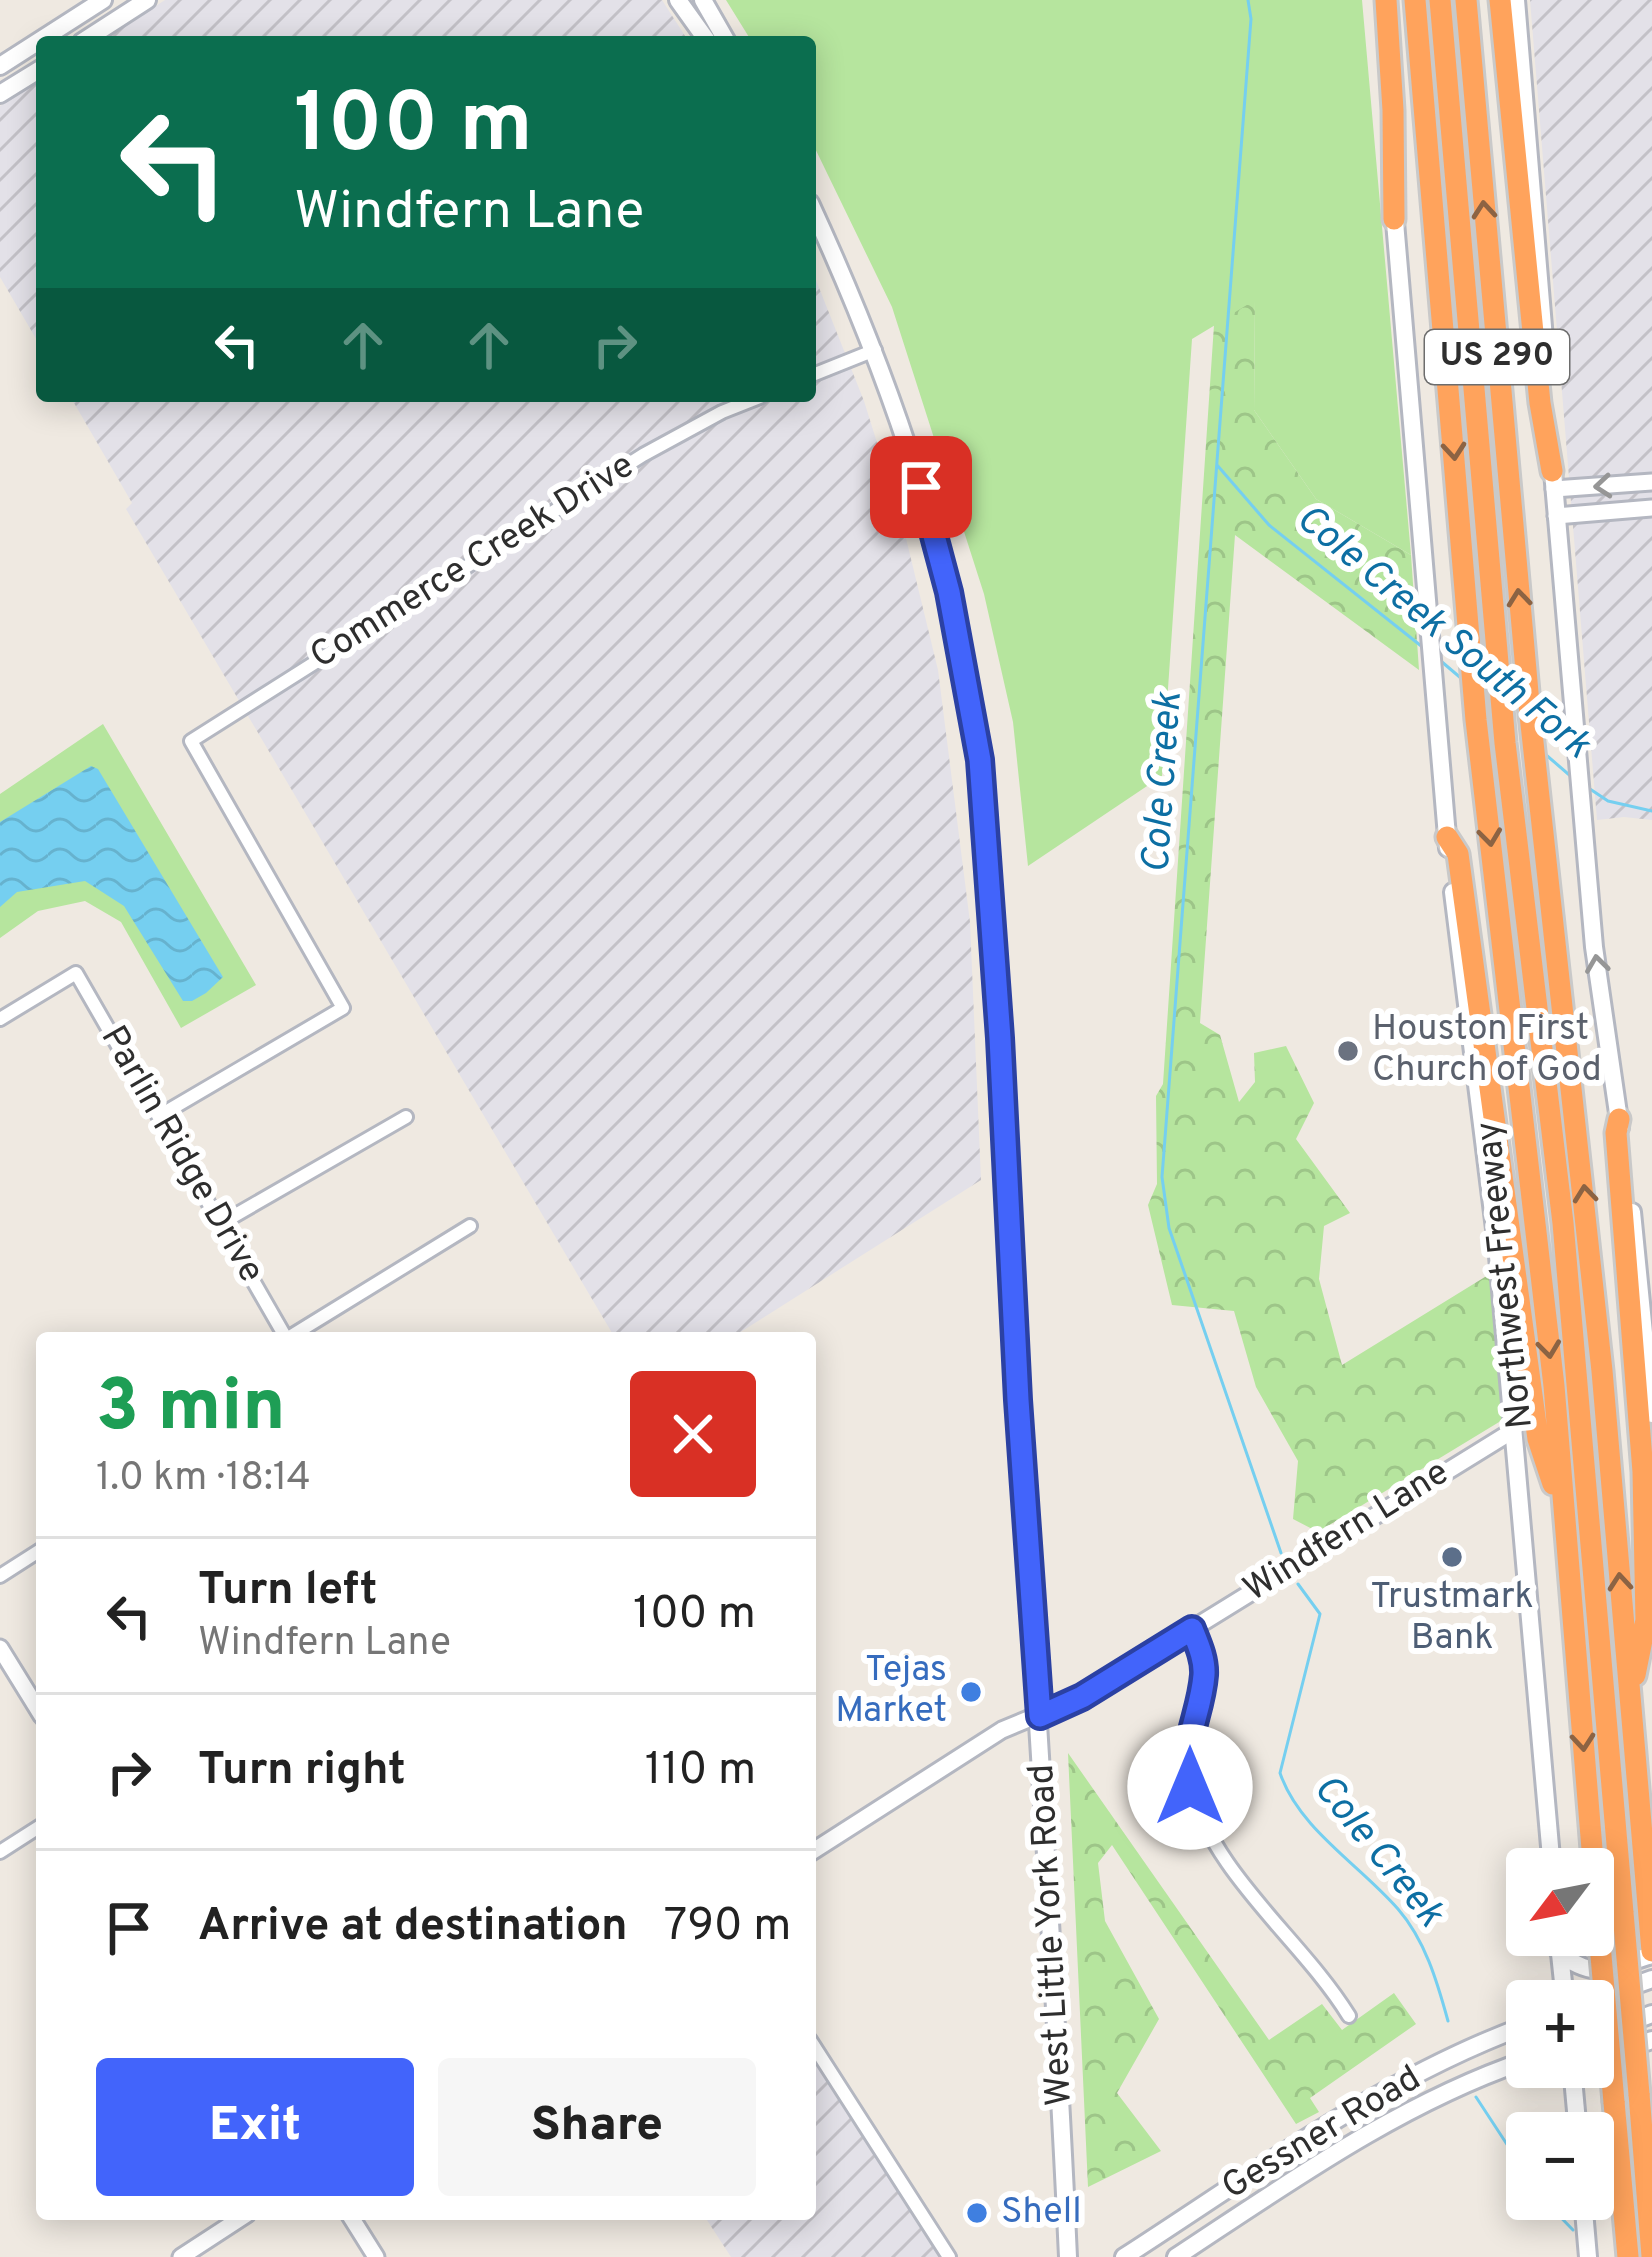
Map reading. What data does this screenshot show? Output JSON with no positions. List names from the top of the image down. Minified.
{"streets":{"highway":["US 290","Northwest Freeway"],"main road":["West Little York Road","Gessner Road"],"street":["Commerce Creek Drive","Parlin Ridge Drive","Windfern Lane"]},"crossings":[["Commerce Creek Drive","Parlin Ridge Drive"],["Windfern Lane","West Little York Road"]],"water":["Cole Creek South Fork","Cole Creek"],"places":["Houston First Church of God","Trustmark Bank","Tejas Market","Shell"],"north":"bottom left","page":{"turn":["100 m","Windfern Lane"],"heading":["3 min","1.0 km · 18:14"],"list":[{"name":"Turn left","note":"Windfern Lane","value":"100 m"},{"name":"Turn right","value":"110 m"},{"name":"Arrive at destination","value":"790 m"}],"map_buttons":["+","−"],"buttons":["Exit","Share"]}}
